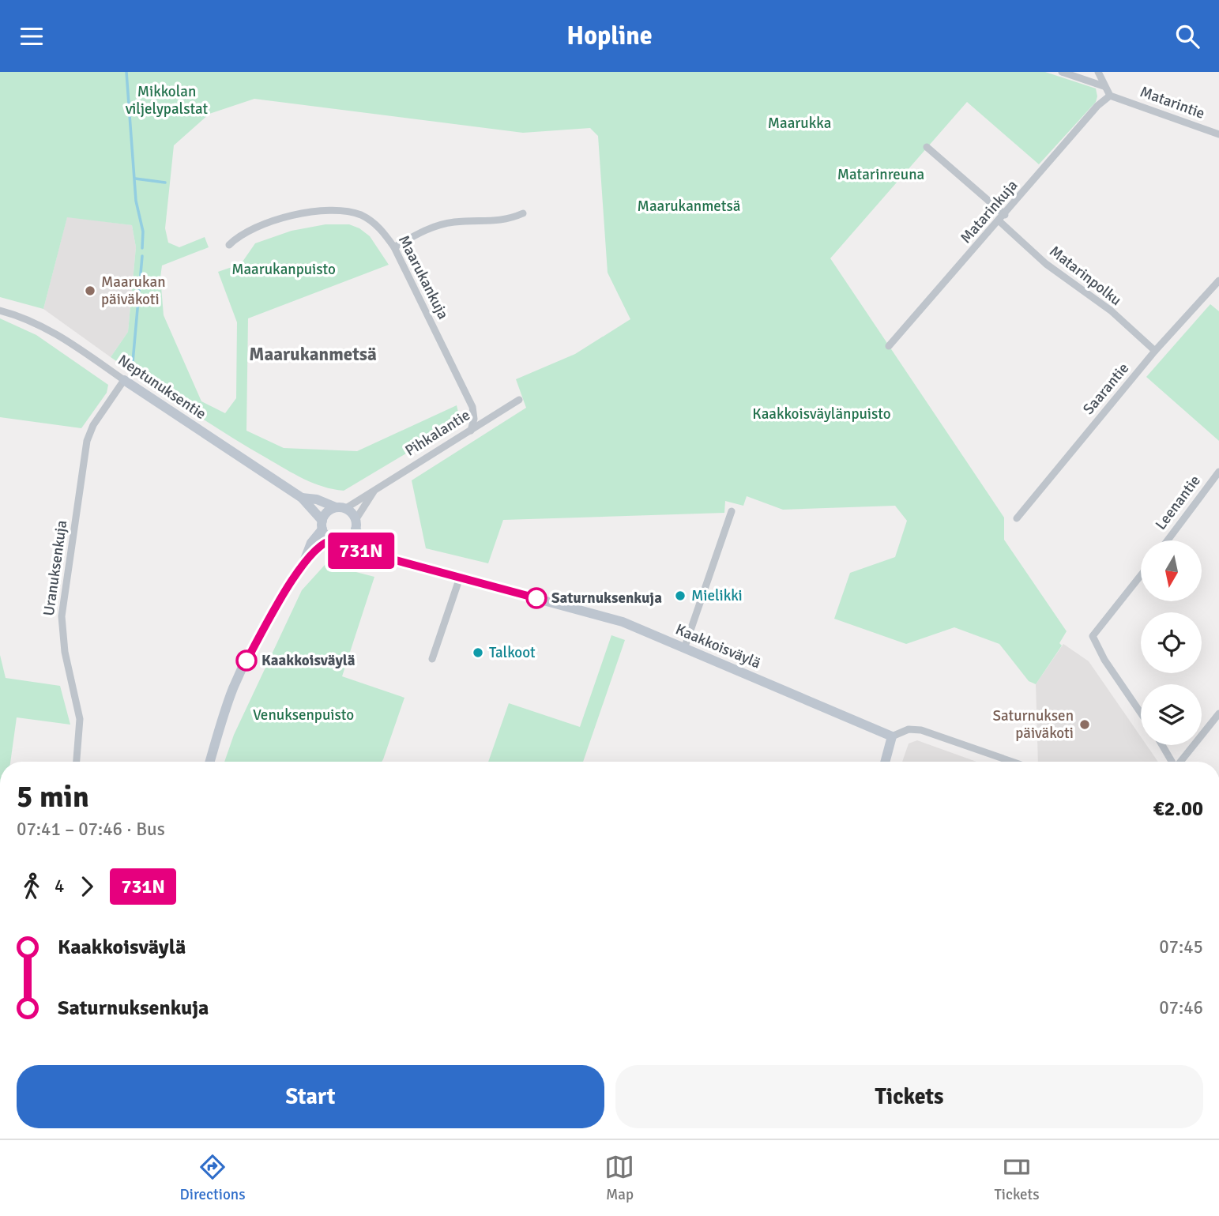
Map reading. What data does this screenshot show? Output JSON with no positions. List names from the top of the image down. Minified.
{"streets":{"street":["Matarintie","Matarinkuja","Matarinpolku","Maarukankuja","Neptunuksentie","Saarantie","Pihkalantie","Leenantie","Uranuksenkuja","Kaakkoisväylä"]},"crossings":[["Matarintie","Matarinkuja"],["Matarinkuja","Matarinpolku"],["Matarinpolku","Saarantie"],["Maarukankuja","Pihkalantie"],["Neptunuksentie","Pihkalantie"],["Neptunuksentie","Uranuksenkuja"],["Neptunuksentie","Kaakkoisväylä"],["Pihkalantie","Kaakkoisväylä"]],"districts":["Maarukanmetsä"],"parks":["Mikkolan viljelypalstat","Maarukka","Matarinreuna","Maarukanmetsä","Maarukanpuisto","Kaakkoisväylänpuisto","Venuksenpuisto"],"places":["Maarukan päiväkoti","Mielikki","Saturnuksenkuja","Talkoot","Kaakkoisväylä","Saturnuksen päiväkoti"],"lines":["bus line 731N"],"north":"bottom","page":{"header":"Hopline","on_map":"731N","heading":["5 min","07:41 – 07:46 · Bus","€2.00"],"legs":["4","731N"],"list":[{"name":"Kaakkoisväylä","value":"07:45"},{"name":"Saturnuksenkuja","value":"07:46"}],"buttons":["Start","Tickets"],"tabs":["Directions","Map","Tickets"]}}
